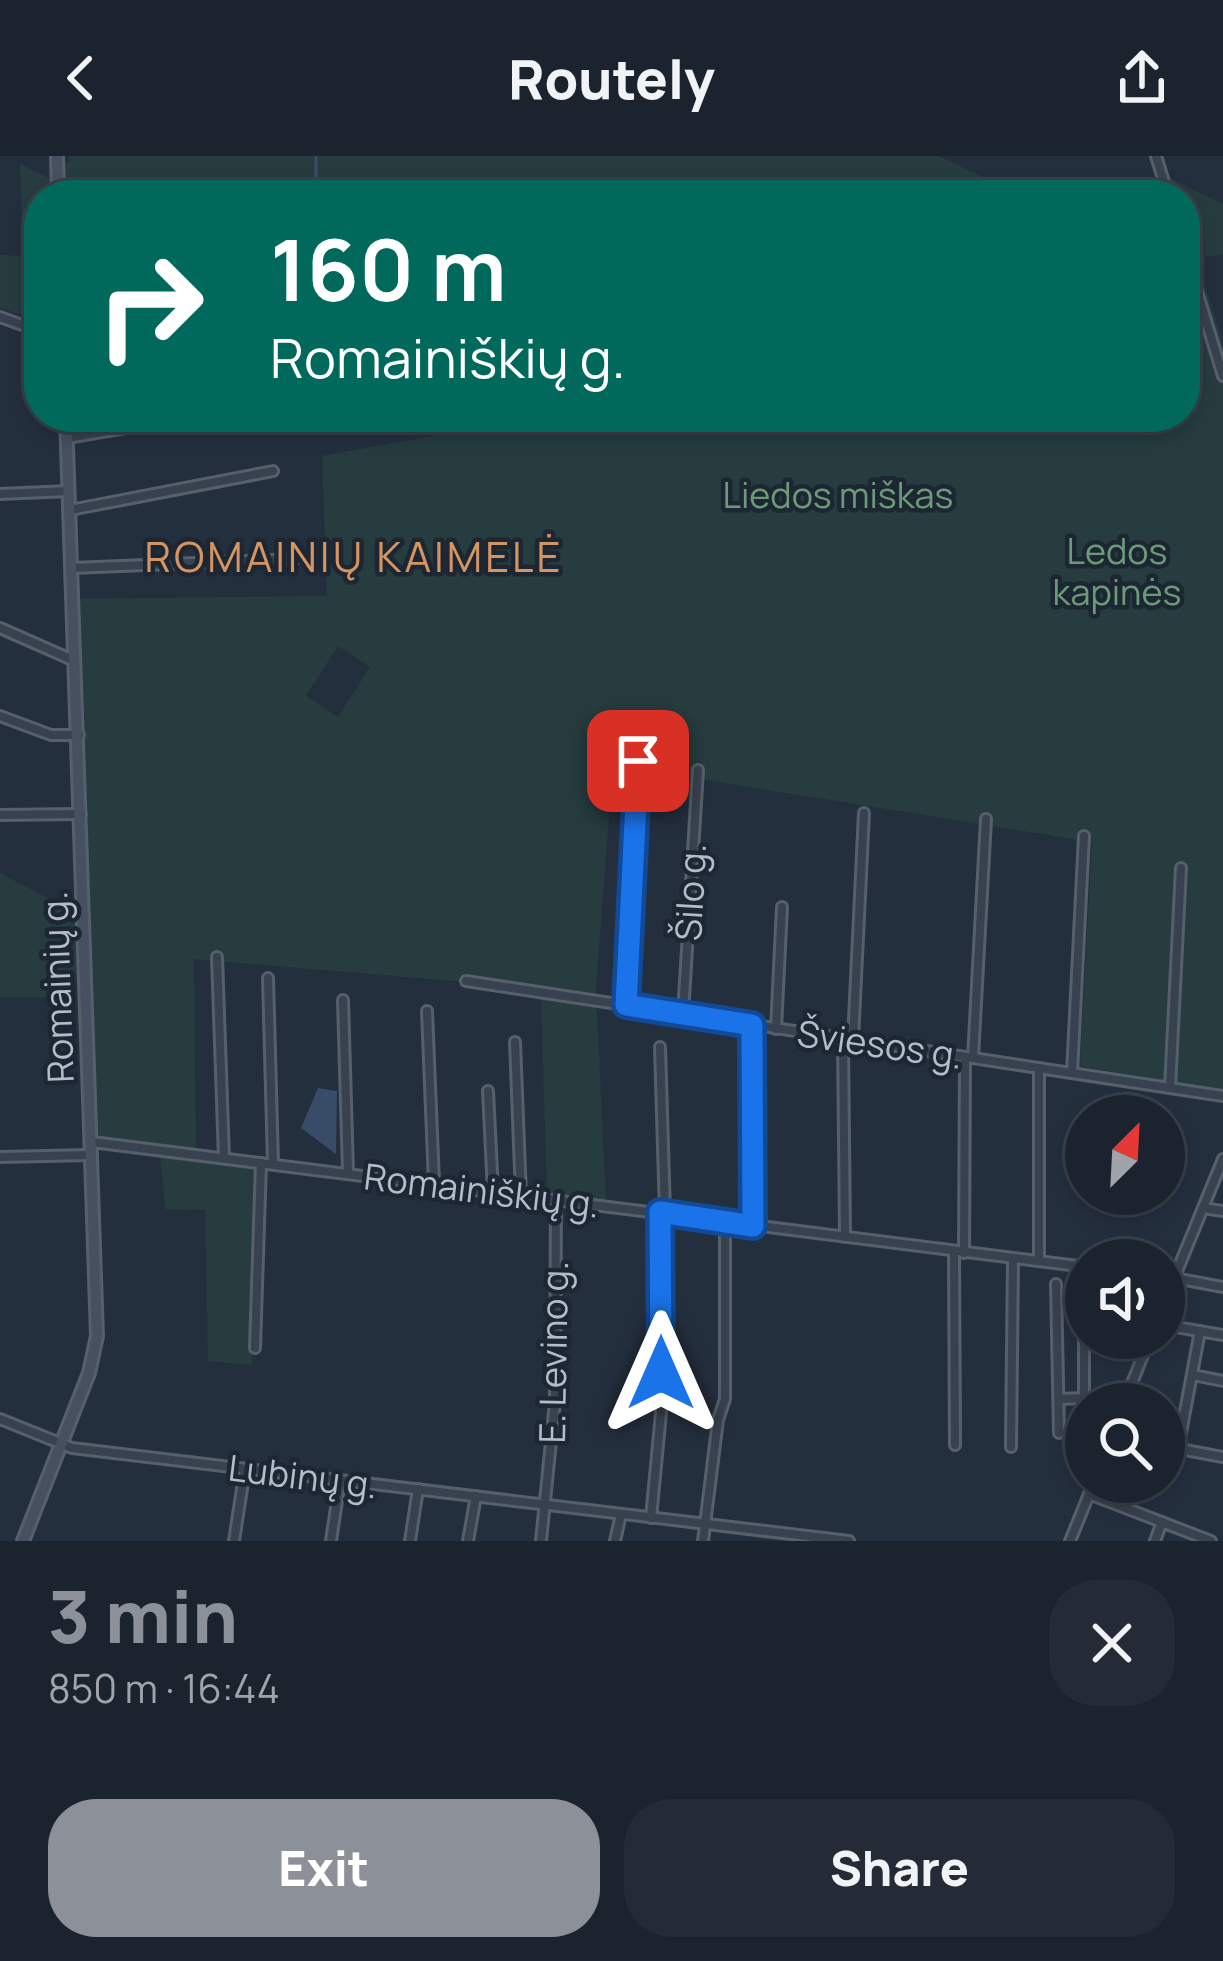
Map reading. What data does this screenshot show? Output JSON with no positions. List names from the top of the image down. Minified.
{"streets":{"main road":["Romainių g."],"street":["Šilo g.","Šviesos g.","Romainiškių g.","E. Levino g.","Lubinų g."]},"crossings":[["Šilo g.","Šviesos g."],["Romainių g.","Romainiškių g."],["Romainių g.","Lubinų g."],["Romainiškių g.","E. Levino g."],["E. Levino g.","Lubinų g."]],"districts":["ROMAINIŲ KAIMELĖ"],"parks":["Liedos miškas","Ledos kapinės"],"north":"top right","page":{"header":"Routely","turn":["160 m","Romainiškių g."],"heading":["3 min","850 m · 16:44"],"buttons":["Exit","Share"]}}
